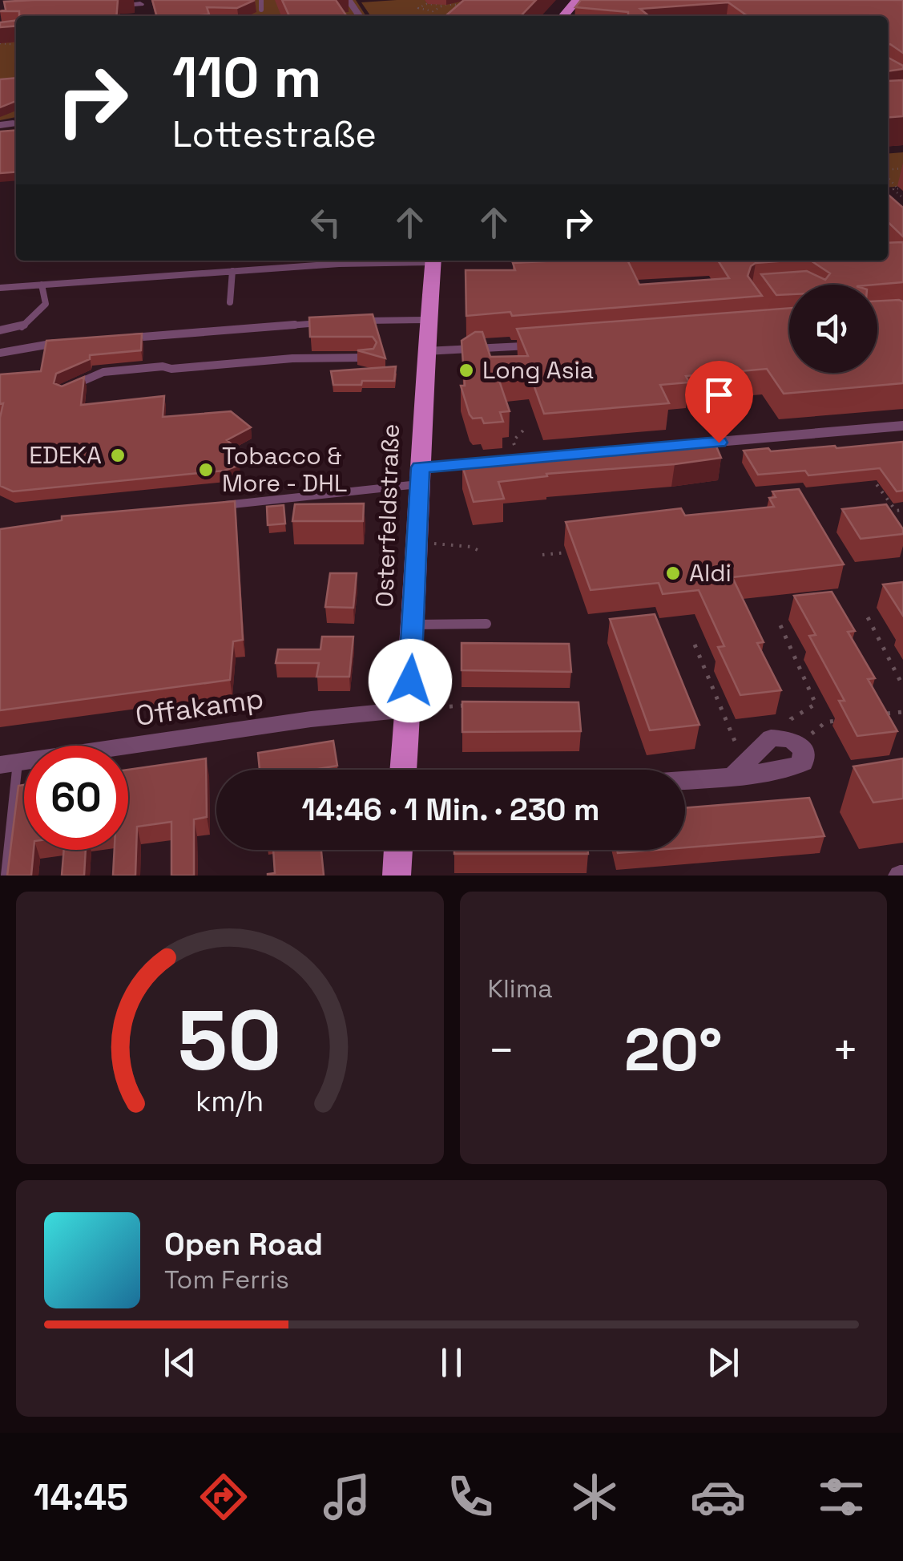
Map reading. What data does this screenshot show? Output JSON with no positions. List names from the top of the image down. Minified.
{"streets":{"main road":["Osterfeldstraße"],"street":["Offakamp"]},"crossings":[["Osterfeldstraße","Offakamp"]],"places":["Long Asia","EDEKA","Tobacco & More - DHL","Aldi"],"page":{"turn":["110 m","Lottestraße"],"limit":"60","trip":"14:46 · 1 Min. · 230 m","tile":"Klima","heat":["−","20°","+"],"song":["Open Road","Tom Ferris"],"tabs":"14:45","gauge":["50","km/h"]}}
